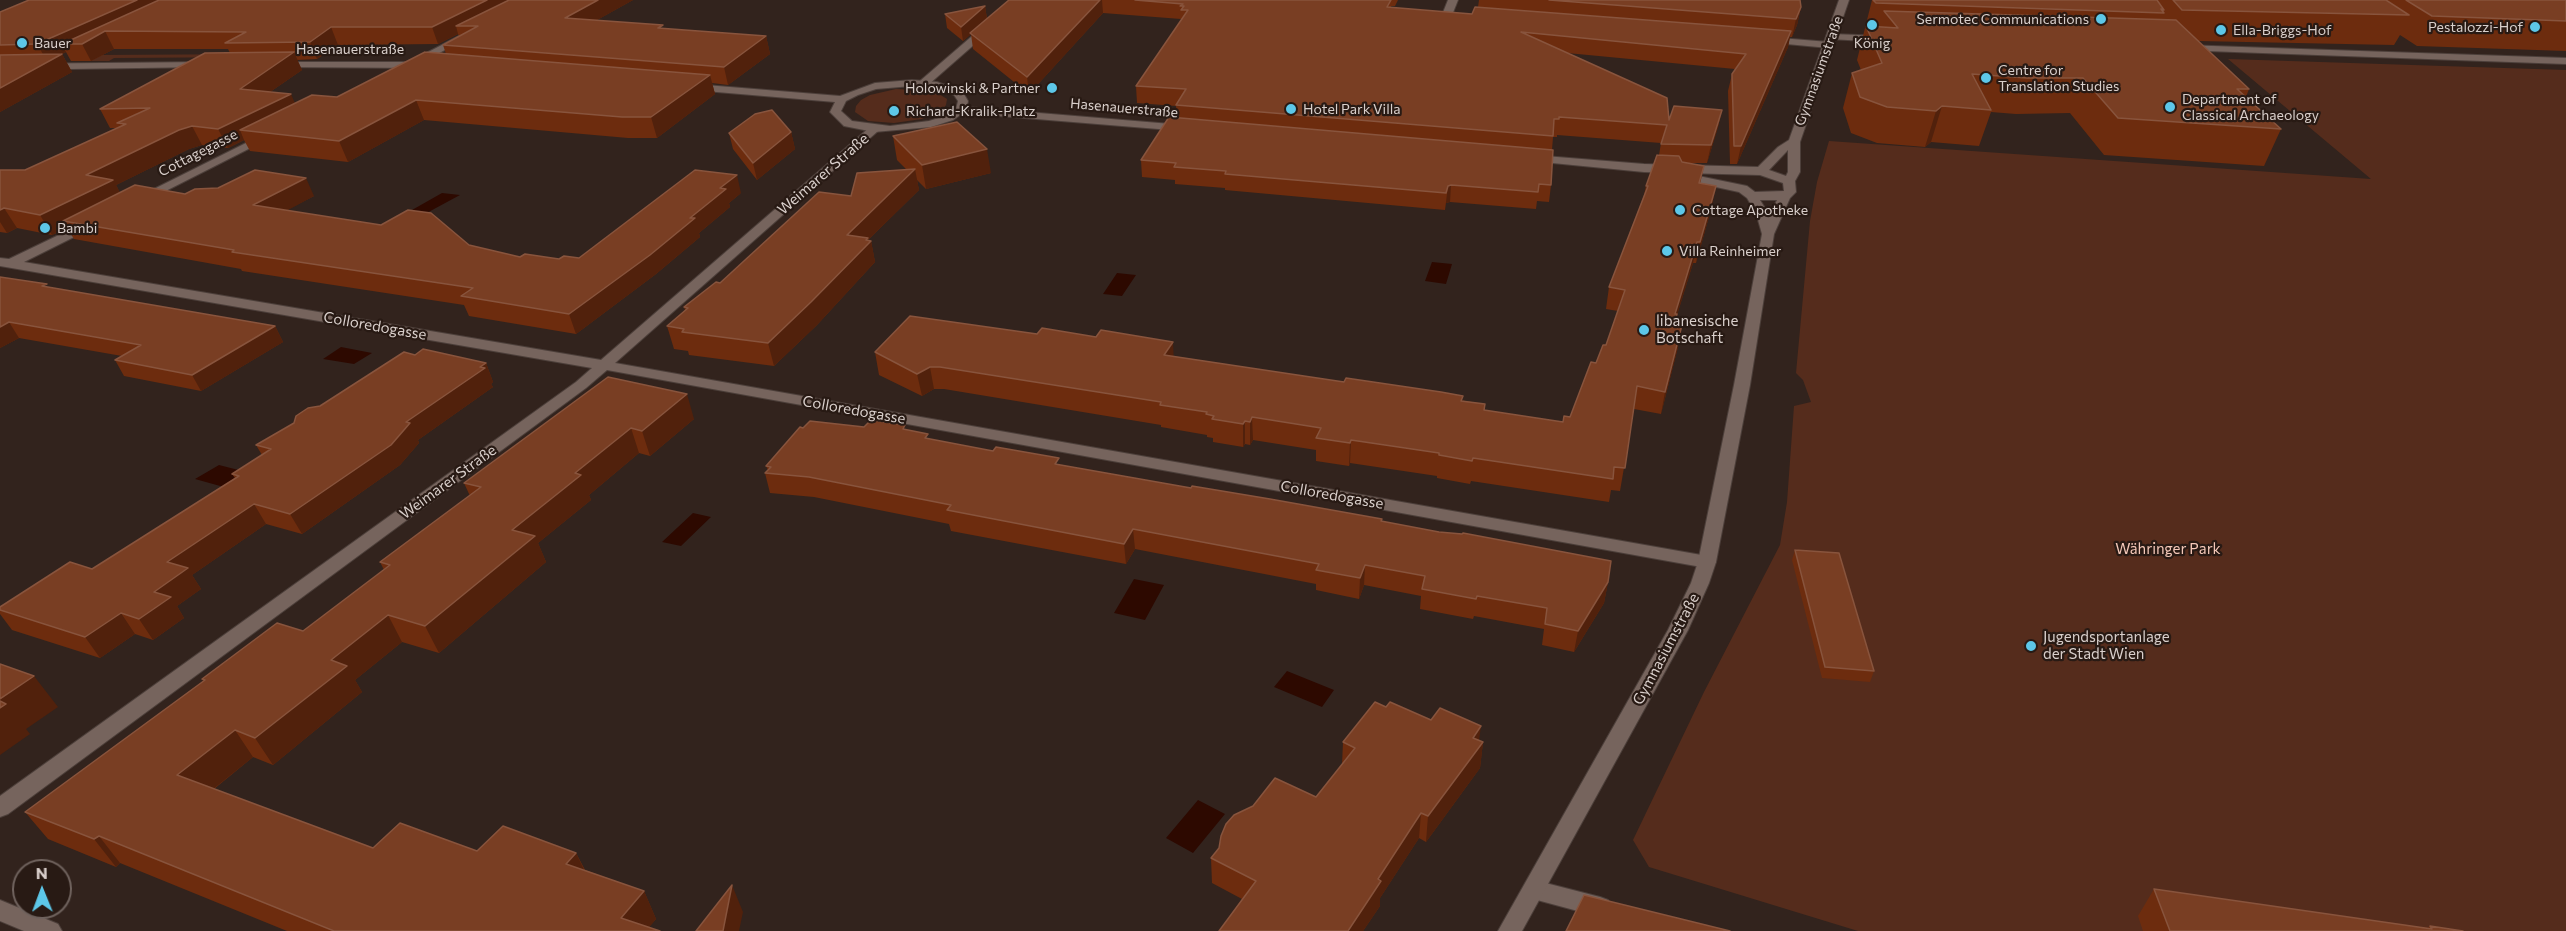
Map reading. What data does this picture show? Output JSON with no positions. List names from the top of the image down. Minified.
{"streets":{"street":["Hasenauerstraße","Gymnasiumstraße","Cottagegasse","Weimarer Straße","Colloredogasse"]},"crossings":[["Gymnasiumstraße","Colloredogasse"],["Weimarer Straße","Colloredogasse"]],"parks":["Währinger Park"],"places":["Sermotec Communications","König","Pestalozzi-Hof","Ella-Briggs-Hof","Bauer","Centre for Translation Studies","Holowinski & Partner","Department of Classical Archaeology","Hotel Park Villa","Richard-Kralik-Platz","Cottage Apotheke","Bambi","Villa Reinheimer","libanesische Botschaft","Jugendsportanlage der Stadt Wien"],"north":"top"}
